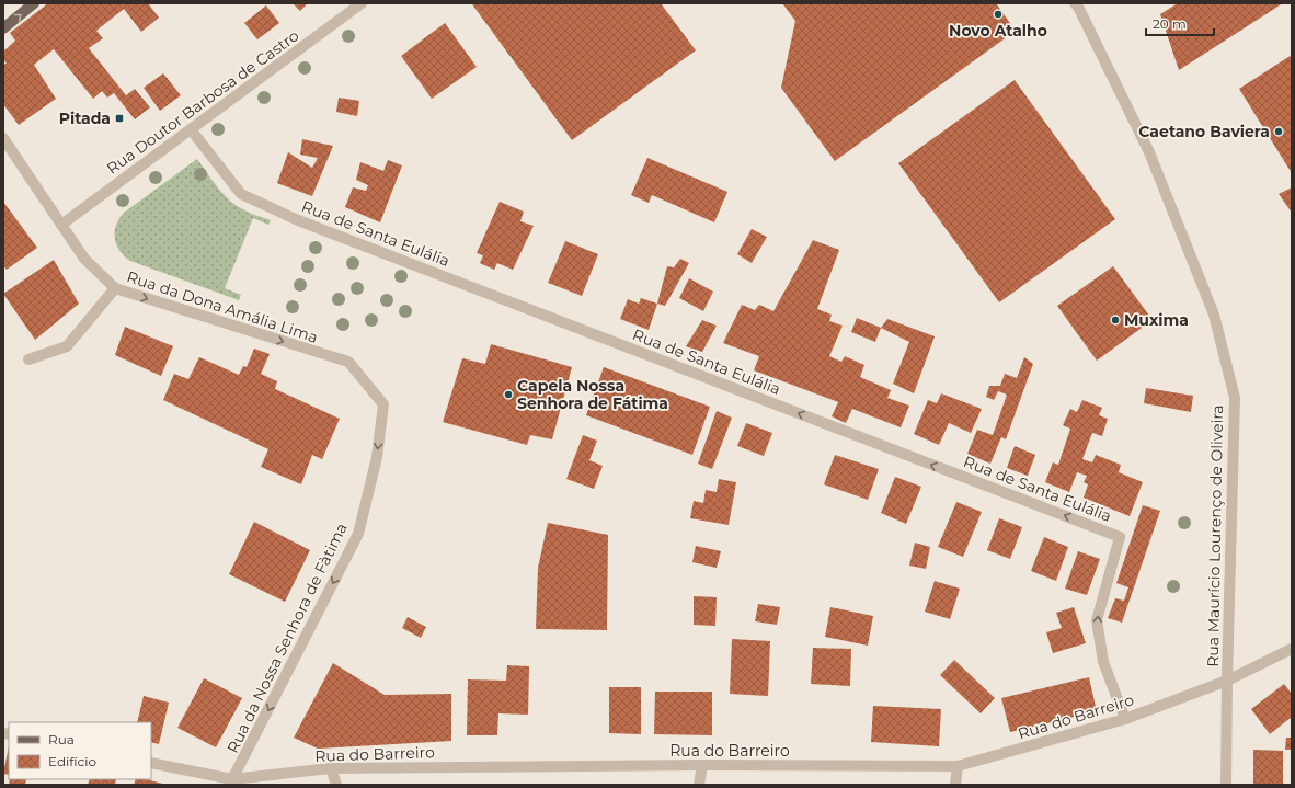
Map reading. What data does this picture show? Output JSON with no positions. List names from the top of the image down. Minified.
{"streets":{"street":["Rua Doutor Barbosa de Castro","Rua de Santa Eulália","Rua da Dona Amália Lima","Rua Maurício Lourenço de Oliveira","Rua da Nossa Senhora de Fàtima","Rua do Barreiro"]},"crossings":[["Rua Doutor Barbosa de Castro","Rua de Santa Eulália"],["Rua Doutor Barbosa de Castro","Rua da Dona Amália Lima"],["Rua de Santa Eulália","Rua do Barreiro"],["Rua da Dona Amália Lima","Rua da Nossa Senhora de Fàtima"],["Rua Maurício Lourenço de Oliveira","Rua do Barreiro"],["Rua da Nossa Senhora de Fàtima","Rua do Barreiro"]],"one_way":["Rua de Santa Eulália","Rua da Dona Amália Lima","Rua da Nossa Senhora de Fàtima"],"places":{"other":["Novo Atalho","Caetano Baviera","Muxima","Capela Nossa Senhora de Fátima"],"transit":["Pitada"]},"legend":["Rua","Edifício"],"scale_bar":"20 m"}
